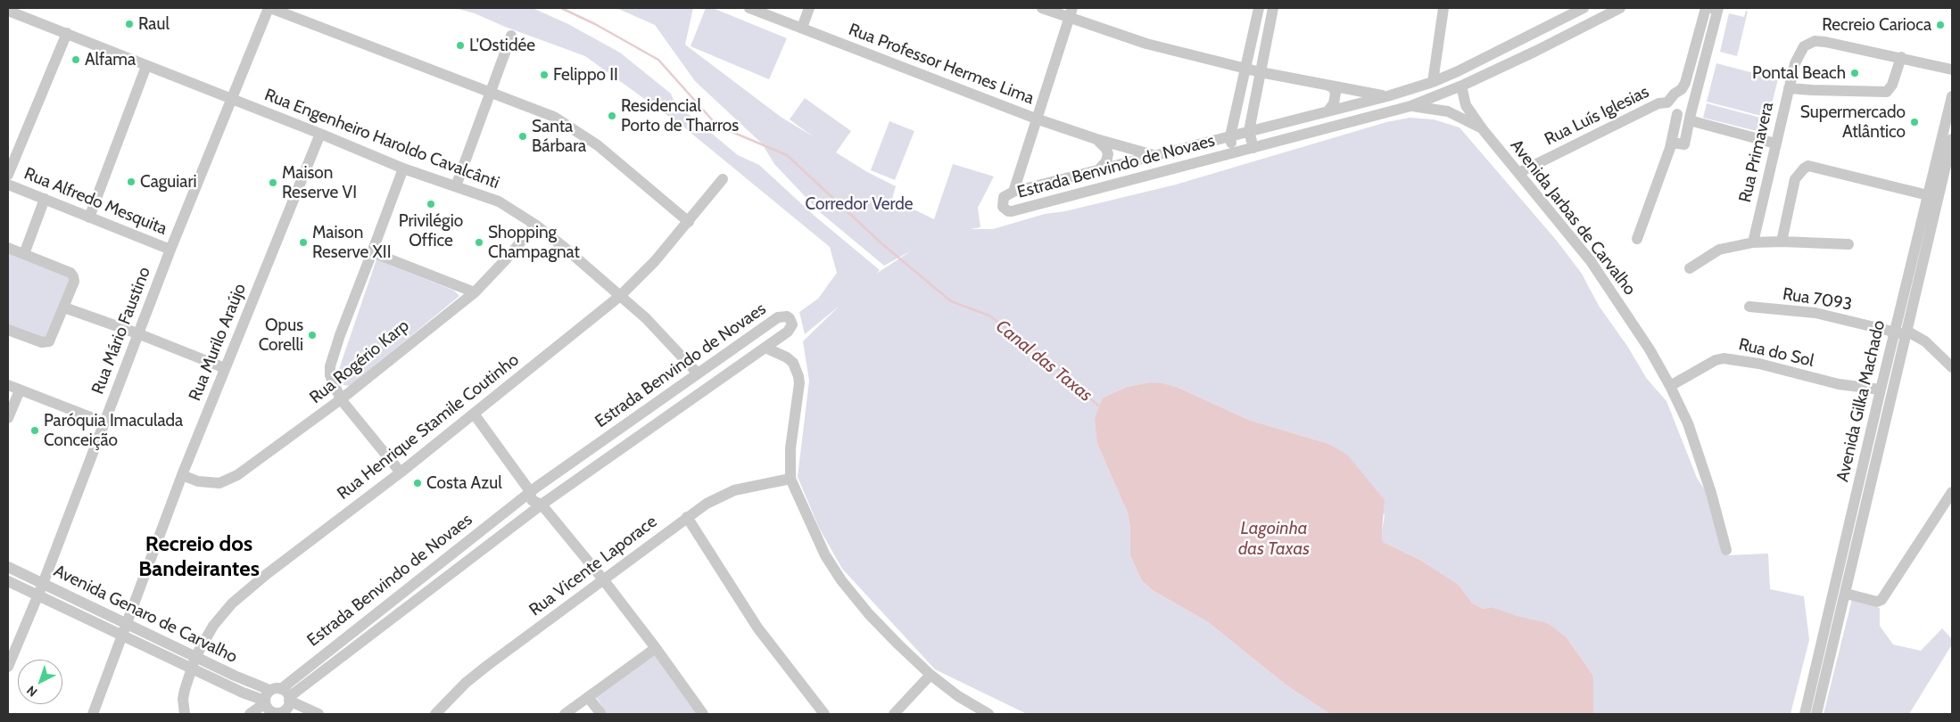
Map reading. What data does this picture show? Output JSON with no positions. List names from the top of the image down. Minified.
{"streets":{"street":["Rua Professor Hermes Lima","Rua Luís Iglesias","Rua Engenheiro Haroldo Cavalcânti","Rua Primavera","Estrada Benvindo de Novaes","Rua Alfredo Mesquita","Avenida Jarbas de Carvalho","Rua 7093","Rua Mário Faustino","Rua Murilo Araújo","Rua do Sol","Rua Rogério Karp","Avenida Gilka Machado","Rua Henrique Stamile Coutinho","Rua Vicente Laporace","Avenida Genaro de Carvalho"]},"crossings":[["Rua Professor Hermes Lima","Estrada Benvindo de Novaes"],["Rua Luís Iglesias","Avenida Jarbas de Carvalho"],["Rua Engenheiro Haroldo Cavalcânti","Estrada Benvindo de Novaes"],["Rua Engenheiro Haroldo Cavalcânti","Rua Mário Faustino"],["Rua Engenheiro Haroldo Cavalcânti","Rua Murilo Araújo"],["Rua Engenheiro Haroldo Cavalcânti","Rua Rogério Karp"],["Rua Engenheiro Haroldo Cavalcânti","Rua Henrique Stamile Coutinho"],["Estrada Benvindo de Novaes","Avenida Jarbas de Carvalho"],["Estrada Benvindo de Novaes","Avenida Genaro de Carvalho"],["Rua Alfredo Mesquita","Rua Mário Faustino"],["Avenida Jarbas de Carvalho","Rua do Sol"],["Rua 7093","Avenida Gilka Machado"],["Rua Mário Faustino","Avenida Genaro de Carvalho"],["Rua Murilo Araújo","Rua Rogério Karp"],["Rua Murilo Araújo","Avenida Genaro de Carvalho"],["Rua do Sol","Avenida Gilka Machado"],["Rua Henrique Stamile Coutinho","Avenida Genaro de Carvalho"]],"districts":["Recreio dos Bandeirantes"],"water":["Canal das Taxas","Lagoinha das Taxas"],"parks":["Corredor Verde"],"places":["Raul","Recreio Carioca","L'Ostidée","Alfama","Pontal Beach","Felippo II","Residencial Porto de Tharros","Supermercado Atlântico","Santa Bárbara","Caguiari","Maison Reserve VI","Privilégio Office","Maison Reserve XII","Shopping Champagnat","Opus Corelli","Paróquia Imaculada Conceição","Costa Azul"],"north":"bottom left"}
